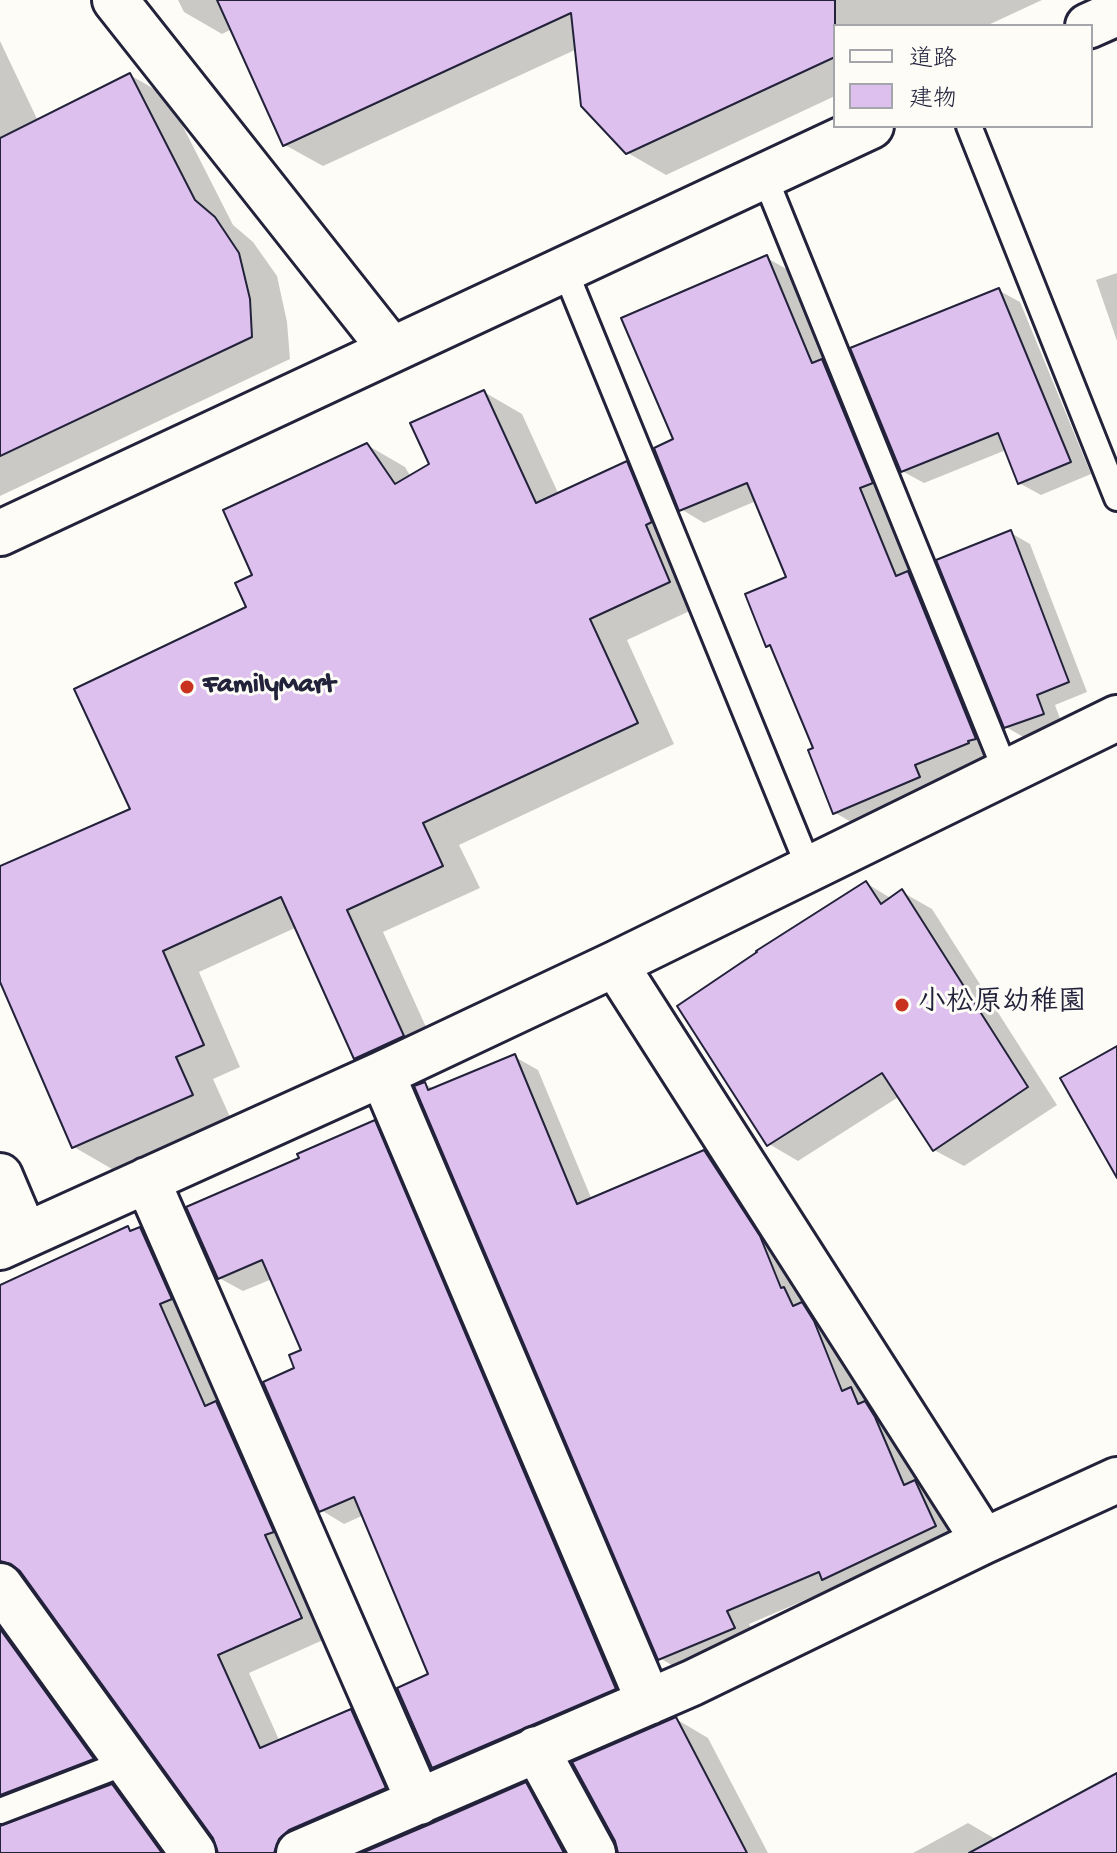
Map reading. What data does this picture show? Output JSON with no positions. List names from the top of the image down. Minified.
{"places":["FamilyMart","小松原幼稚園"],"legend":["道路","建物"]}
